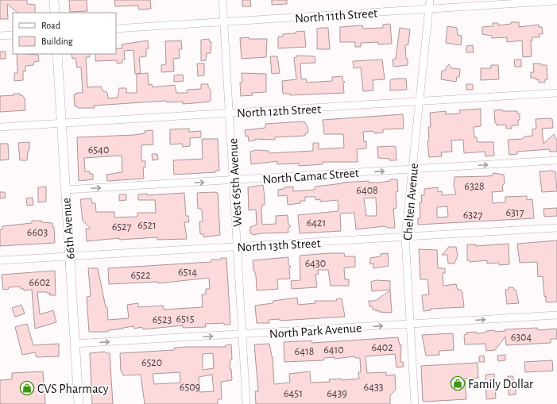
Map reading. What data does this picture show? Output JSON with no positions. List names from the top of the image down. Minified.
{"streets":{"street":["North 11th Street","North 12th Street","North Camac Street","West 65th Avenue","Chelten Avenue","66th Avenue","North 13th Street","North Park Avenue"]},"crossings":[["North 11th Street","West 65th Avenue"],["North 11th Street","Chelten Avenue"],["North 12th Street","West 65th Avenue"],["North 12th Street","Chelten Avenue"],["North 12th Street","66th Avenue"],["North Camac Street","West 65th Avenue"],["North Camac Street","Chelten Avenue"],["North Camac Street","66th Avenue"],["West 65th Avenue","North 13th Street"],["West 65th Avenue","North Park Avenue"],["Chelten Avenue","North 13th Street"],["Chelten Avenue","North Park Avenue"],["66th Avenue","North 13th Street"],["66th Avenue","North Park Avenue"]],"one_way":["North Camac Street","North Park Avenue"],"places":{"shop":["Family Dollar","CVS Pharmacy"]},"house_numbers":["6540","6328","6408","6317","6327","6421","6521","6527","6603","6430","6514","6522","6602","6515","6523","6304","6402","6410","6418","6520","6509","6433","6451","6439"],"legend":["Road","Building"]}
